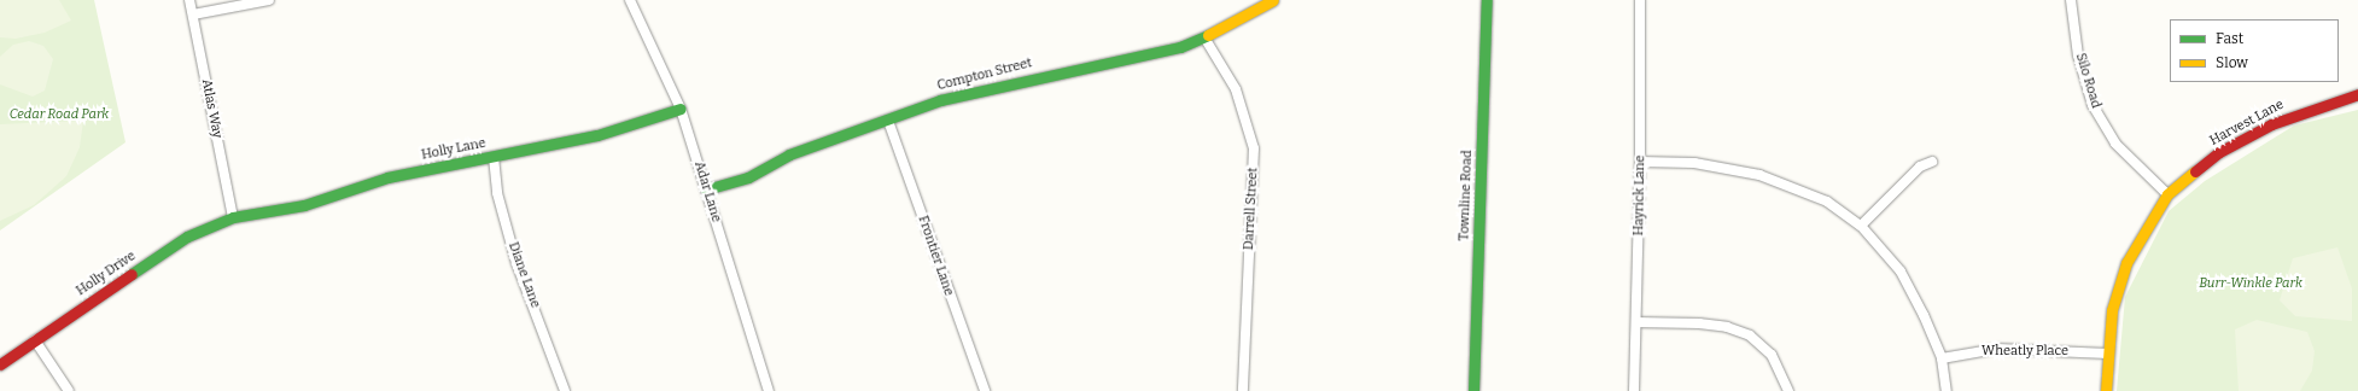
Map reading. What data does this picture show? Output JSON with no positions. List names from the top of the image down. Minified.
{"streets":{"street":["Compton Street","Silo Road","Atlas Way","Harvest Lane","Holly Lane","Adar Lane","Townline Road","Hayrick Lane","Darrell Street","Frontier Lane","Holly Drive","Diane Lane","Wheatly Place"]},"crossings":[["Compton Street","Adar Lane"],["Compton Street","Darrell Street"],["Compton Street","Frontier Lane"],["Silo Road","Harvest Lane"],["Atlas Way","Holly Lane"],["Atlas Way","Holly Drive"],["Harvest Lane","Wheatly Place"],["Holly Lane","Adar Lane"],["Holly Lane","Holly Drive"],["Holly Lane","Diane Lane"]],"parks":["Cedar Road Park","Burr-Winkle Park"],"legend":["Fast","Slow"]}
